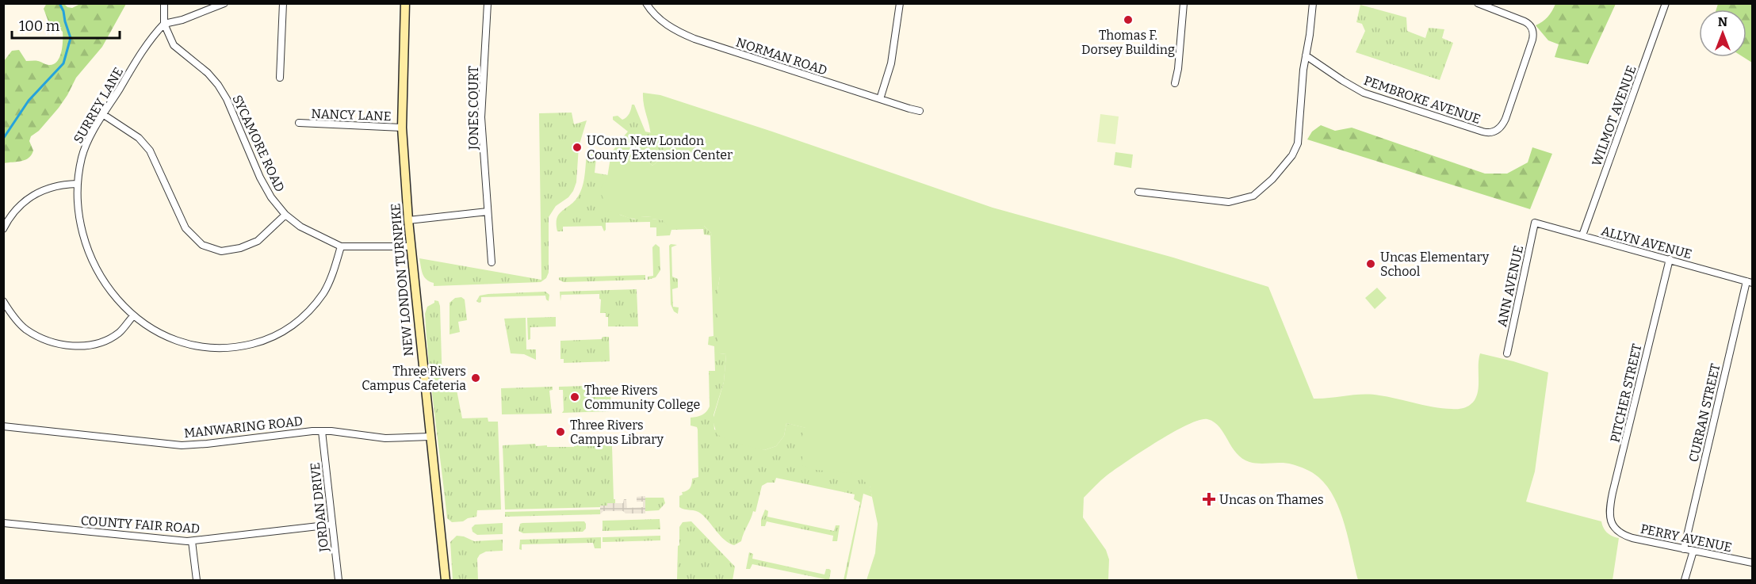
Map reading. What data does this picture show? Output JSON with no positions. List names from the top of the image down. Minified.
{"streets":{"main road":["NEW LONDON TURNPIKE"],"street":["NORMAN ROAD","PEMBROKE AVENUE","SURREY LANE","JONES COURT","NANCY LANE","WILMOT AVENUE","SYCAMORE ROAD","ALLYN AVENUE","ANN AVENUE","PITCHER STREET","CURRAN STREET","MANWARING ROAD","JORDAN DRIVE","COUNTY FAIR ROAD","PERRY AVENUE"]},"crossings":[["SURREY LANE","SYCAMORE ROAD"],["NANCY LANE","NEW LONDON TURNPIKE"],["WILMOT AVENUE","ALLYN AVENUE"],["SYCAMORE ROAD","NEW LONDON TURNPIKE"],["ALLYN AVENUE","ANN AVENUE"],["ALLYN AVENUE","PITCHER STREET"],["ALLYN AVENUE","CURRAN STREET"],["NEW LONDON TURNPIKE","MANWARING ROAD"],["PITCHER STREET","PERRY AVENUE"],["CURRAN STREET","PERRY AVENUE"],["MANWARING ROAD","JORDAN DRIVE"],["JORDAN DRIVE","COUNTY FAIR ROAD"]],"places":{"other":["Thomas F. Dorsey Building","UConn New London County Extension Center","Uncas Elementary School","Three Rivers Campus Cafeteria","Three Rivers Community College","Three Rivers Campus Library"],"health":["Uncas on Thames"]},"scale_bar":"100 m","north":"top"}
